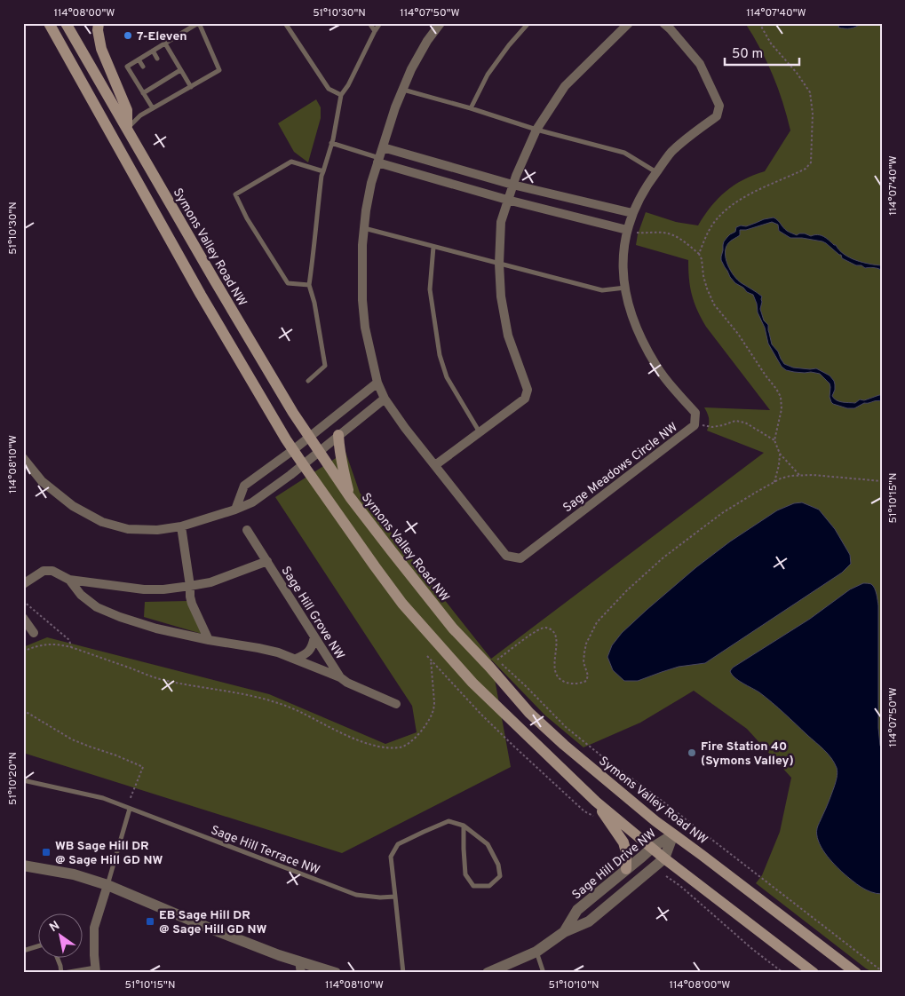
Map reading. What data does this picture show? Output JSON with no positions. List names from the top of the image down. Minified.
{"streets":{"main road":["Symons Valley Road NW"],"street":["Sage Meadows Circle NW","Sage Hill Grove NW","Sage Hill Drive NW"],"lane":["Sage Hill Terrace NW"]},"crossings":[["Symons Valley Road NW","Sage Hill Drive NW"]],"places":{"other":["7-Eleven","Fire Station 40 (Symons Valley)"],"transit":["WB Sage Hill DR @ Sage Hill GD NW","EB Sage Hill DR @ Sage Hill GD NW"]},"scale_bar":"50 m","north":"top left","coordinates":["114°08'00\"W","51°10'30\"N","114°07'50\"W","114°07'40\"W","114°08'10\"W","51°10'15\"N","51°10'20\"N","51°10'10\"N"]}
